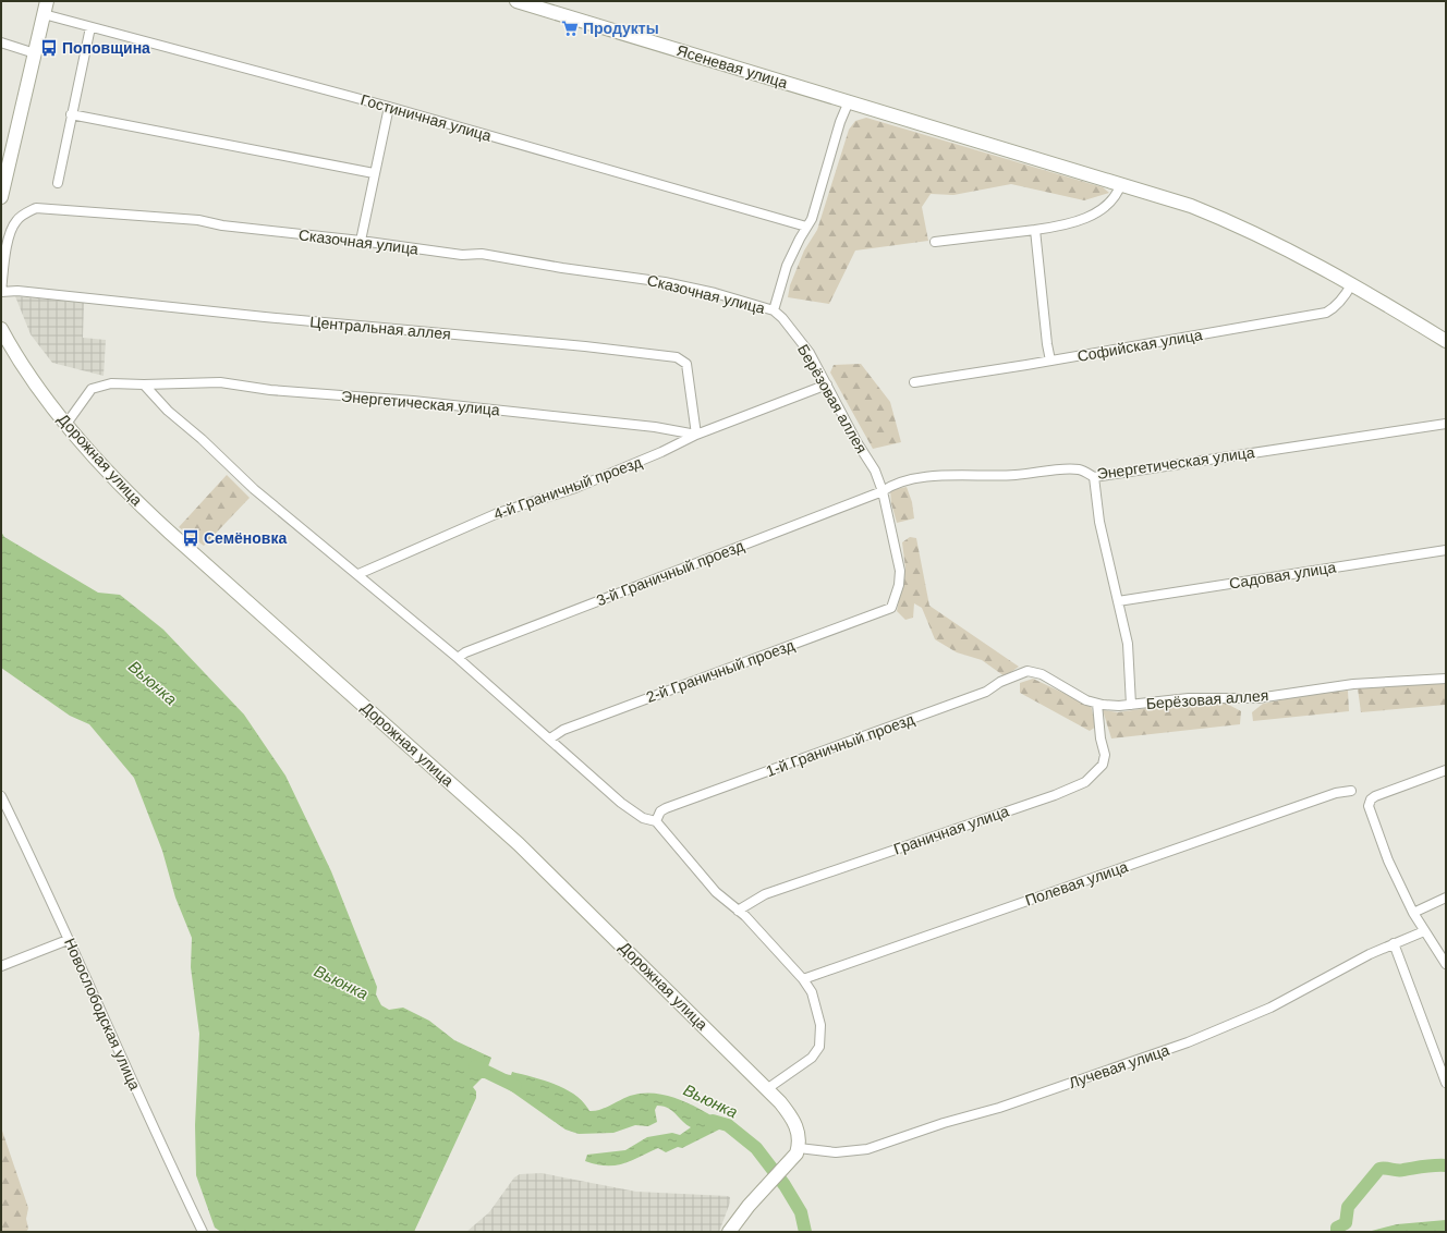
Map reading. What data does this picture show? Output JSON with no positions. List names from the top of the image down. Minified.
{"streets":{"main road":["Ясеневая улица","Дорожная улица"],"street":["Гостиничная улица","Сказочная улица","Центральная аллея","Софийская улица","Берёзовая аллея","Энергетическая улица","4-й Граничный проезд","3-й Граничный проезд","Садовая улица","2-й Граничный проезд","1-й Граничный проезд","Граничная улица","Полевая улица","Новослободская улица","Лучевая улица"]},"crossings":[["Ясеневая улица","Софийская улица"],["Сказочная улица","Центральная аллея"],["Сказочная улица","Берёзовая аллея"],["Центральная аллея","Энергетическая улица"],["Центральная аллея","4-й Граничный проезд"],["Берёзовая аллея","Энергетическая улица"],["Берёзовая аллея","4-й Граничный проезд"],["Берёзовая аллея","3-й Граничный проезд"],["Берёзовая аллея","2-й Граничный проезд"],["Берёзовая аллея","1-й Граничный проезд"],["Берёзовая аллея","Граничная улица"],["Энергетическая улица","Дорожная улица"],["Энергетическая улица","4-й Граничный проезд"],["Энергетическая улица","3-й Граничный проезд"],["Дорожная улица","Лучевая улица"]],"water":["Вьюнка"],"places":{"supermarket":["Продукты"],"bus stop":["Поповщина","Семёновка"]}}
